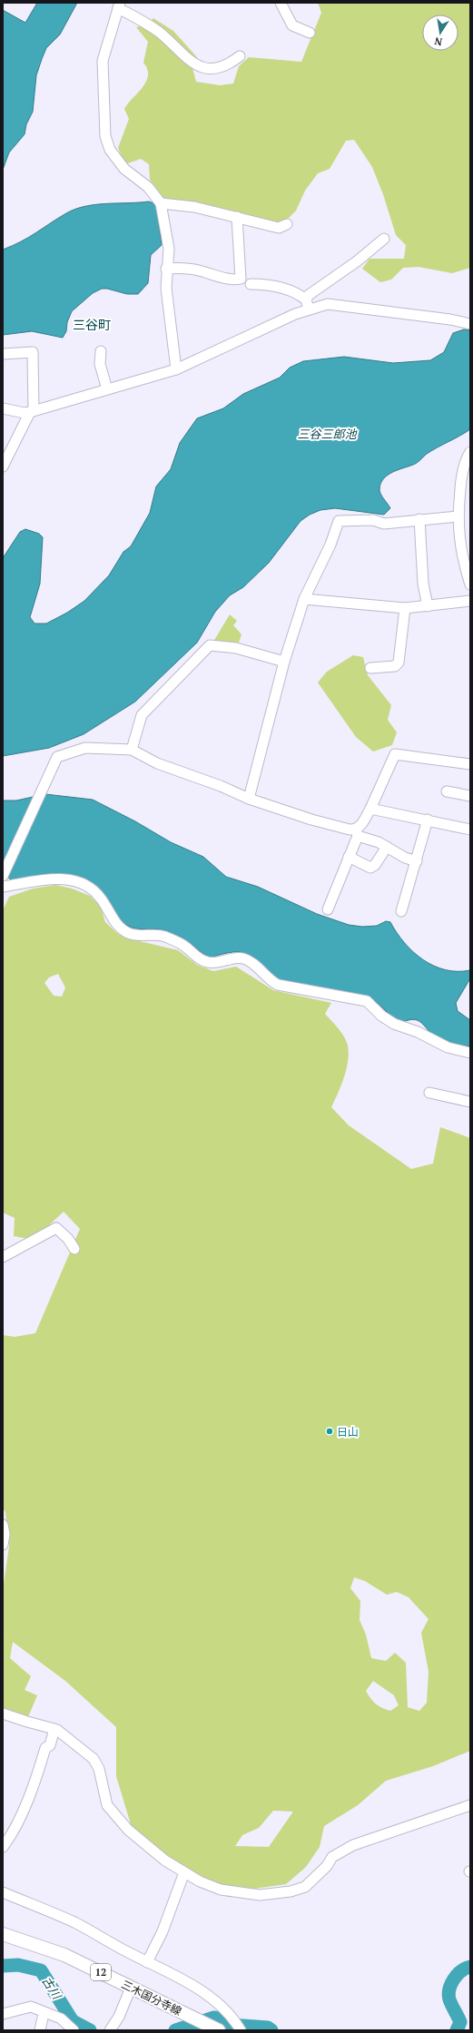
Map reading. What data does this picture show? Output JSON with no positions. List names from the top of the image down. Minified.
{"streets":{"main road":["12","三木国分寺線"]},"districts":["三谷町"],"water":["三谷三郎池","古川"],"places":["日山"],"north":"bottom"}
